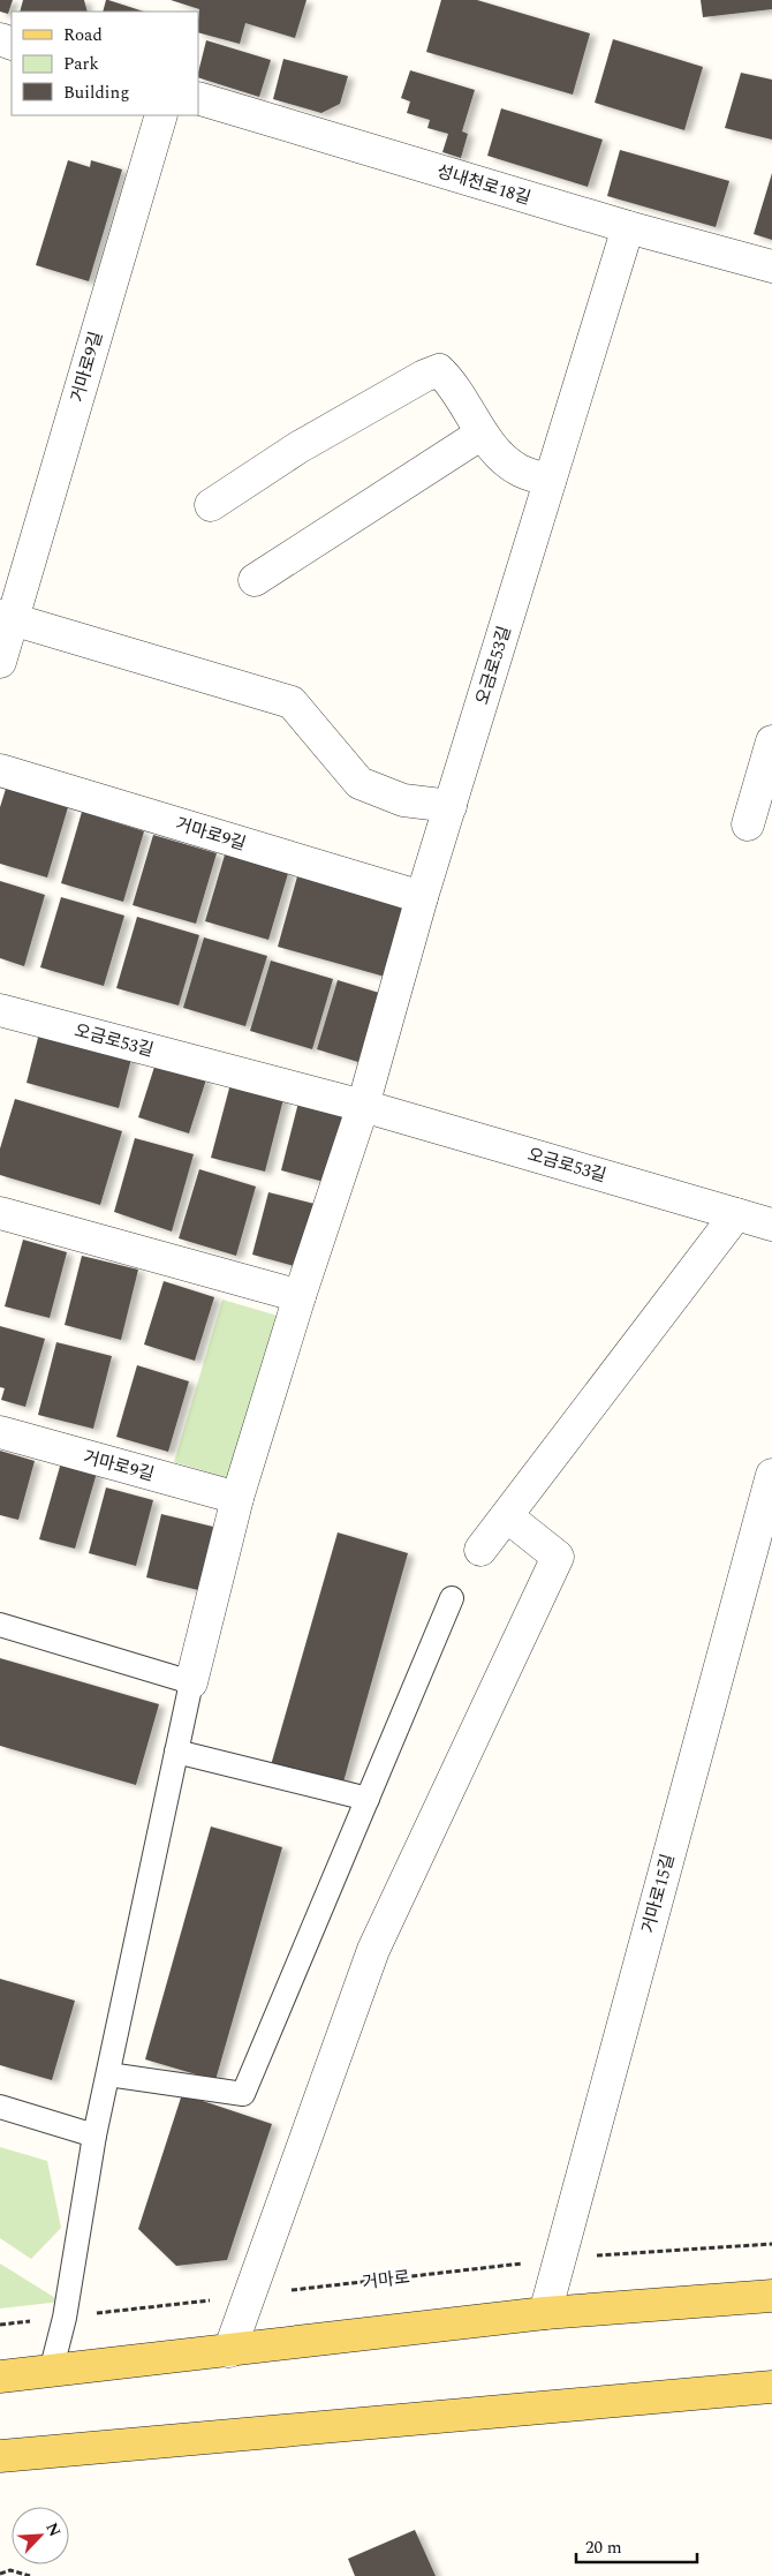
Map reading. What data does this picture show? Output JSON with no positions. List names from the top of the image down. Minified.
{"streets":{"street":["성내천로18길","거마로9길","오금로53길","거마로15길"],"path":["거마로"]},"crossings":[["성내천로18길","오금로53길"],["거마로9길","오금로53길"],["거마로15길","거마로"]],"legend":["Road","Park","Building"],"scale_bar":"20 m","north":"top right"}
